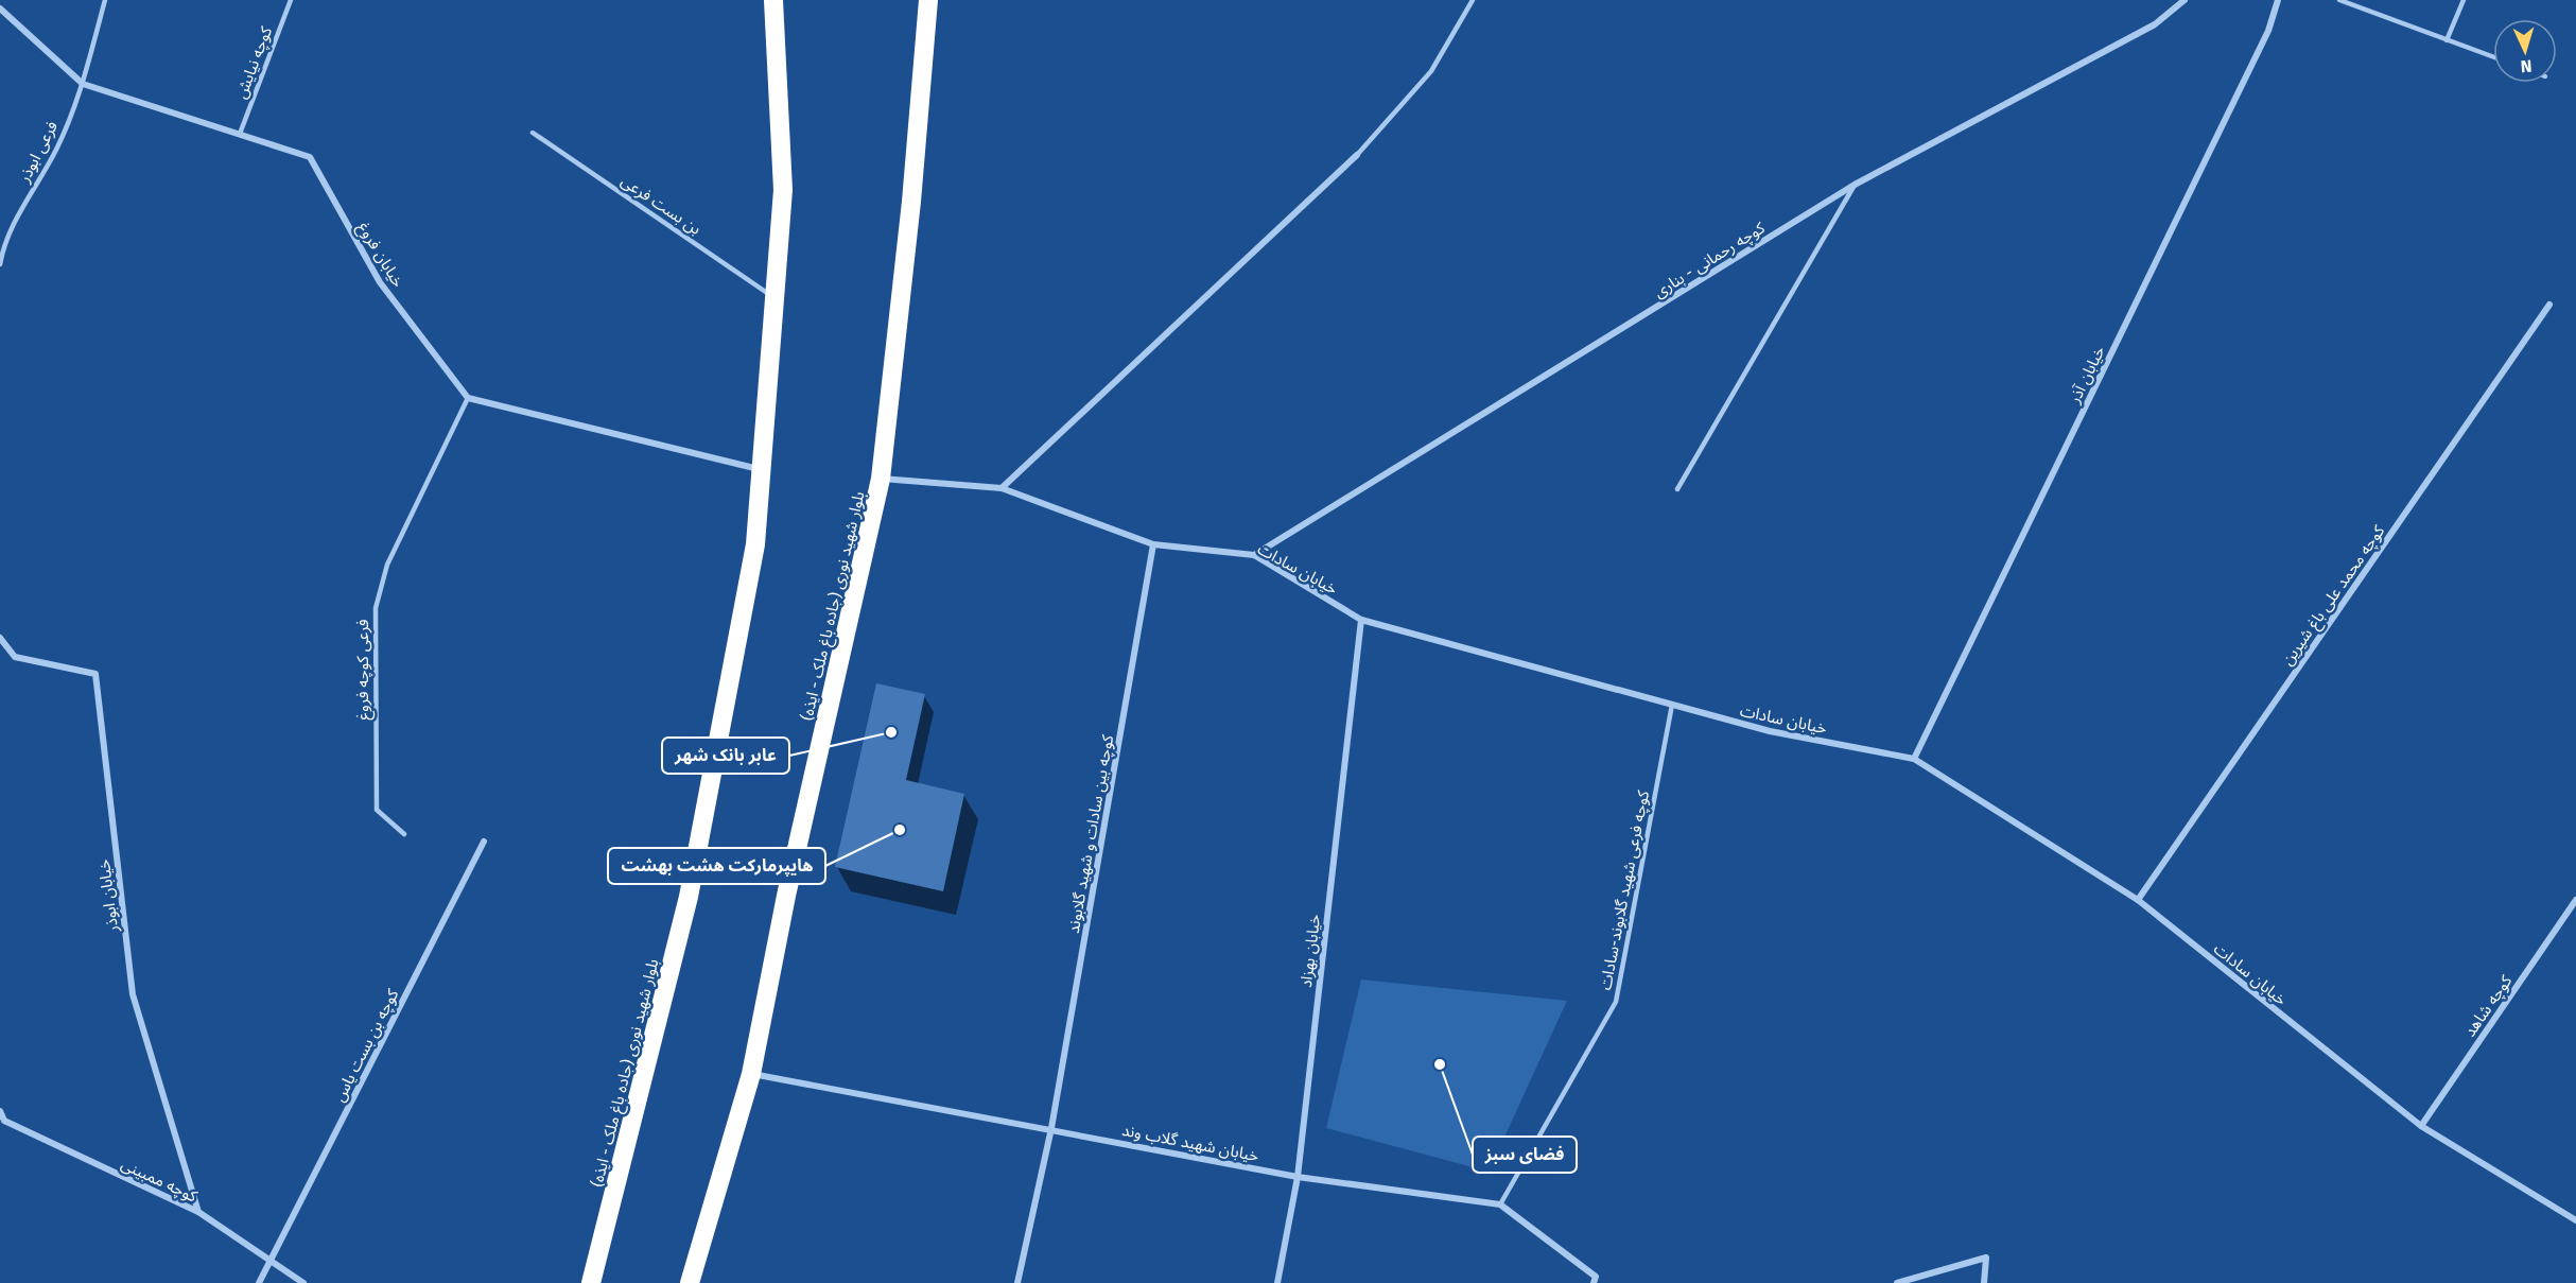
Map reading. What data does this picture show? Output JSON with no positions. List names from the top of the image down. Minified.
{"streets":{"highway":["بلوار شهید نوری (جاده باغ ملک - ایذه)"],"street":["خیابان فروغ","کوچه رحمانی - بناری","خیابان آذر","خیابان سادات","کوچه محمد علی باغ شیرین","کوچه بین سادات و شهید گلابوند","خیابان ابوذر","خیابان بهزاد","کوچه شاهد","کوچه بن بست یاس","خیابان شهید گلاب وند","کوچه ممبینی"],"lane":["کوچه نیایش","فرعی ابوذر","بن بست فرعی","فرعی کوچه فروغ","کوچه فرعی شهید گلابوند-سادات"]},"crossings":[["کوچه نیایش","خیابان فروغ"],["فرعی ابوذر","خیابان فروغ"],["بن بست فرعی","بلوار شهید نوری (جاده باغ ملک - ایذه)"],["خیابان فروغ","فرعی کوچه فروغ"],["کوچه رحمانی - بناری","خیابان سادات"],["خیابان آذر","خیابان سادات"],["خیابان سادات","کوچه محمد علی باغ شیرین"],["خیابان سادات","بلوار شهید نوری (جاده باغ ملک - ایذه)"],["خیابان سادات","کوچه بین سادات و شهید گلابوند"],["خیابان سادات","کوچه فرعی شهید گلابوند-سادات"],["خیابان سادات","خیابان بهزاد"],["خیابان سادات","کوچه شاهد"],["بلوار شهید نوری (جاده باغ ملک - ایذه)","خیابان شهید گلاب وند"],["کوچه بین سادات و شهید گلابوند","خیابان شهید گلاب وند"],["کوچه فرعی شهید گلابوند-سادات","خیابان شهید گلاب وند"],["خیابان ابوذر","کوچه ممبینی"],["خیابان بهزاد","خیابان شهید گلاب وند"],["کوچه بن بست یاس","کوچه ممبینی"]],"places":["عابر بانک شهر","هایپرمارکت هشت بهشت","فضای سبز"],"north":"bottom"}
